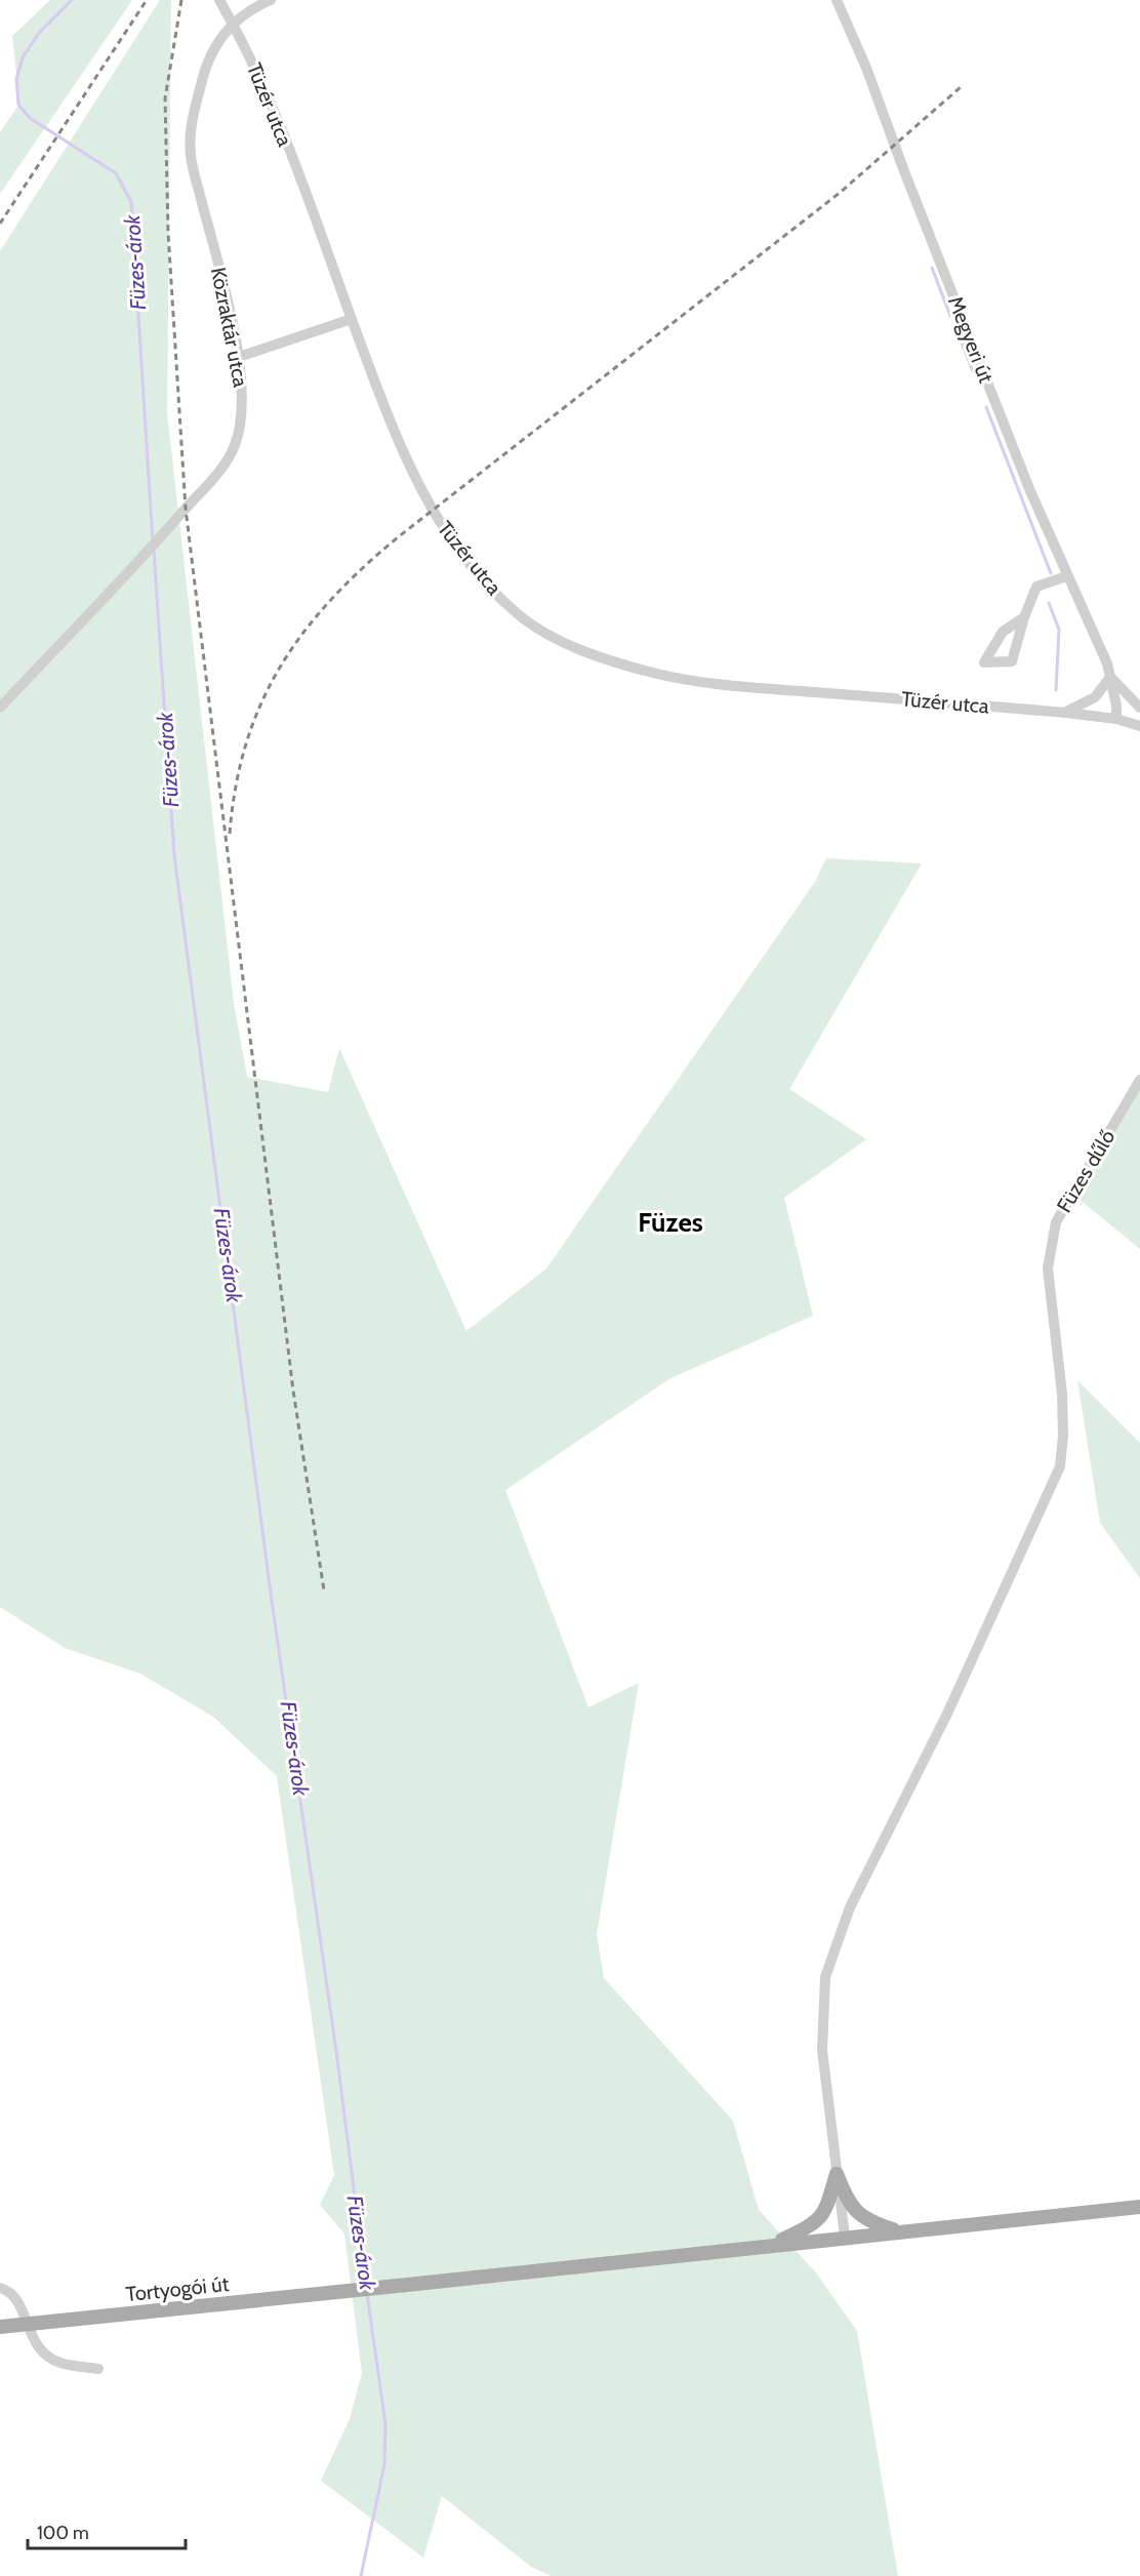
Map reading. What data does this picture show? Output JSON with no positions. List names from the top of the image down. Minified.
{"streets":{"main road":["Tortyogói út"],"street":["Tüzér utca","Közraktár utca","Megyeri út","Füzes dűlő"]},"crossings":[["Tüzér utca","Megyeri út"],["Füzes dűlő","Tortyogói út"]],"districts":["Füzes"],"water":["Füzes-árok"],"scale_bar":"100 m"}
